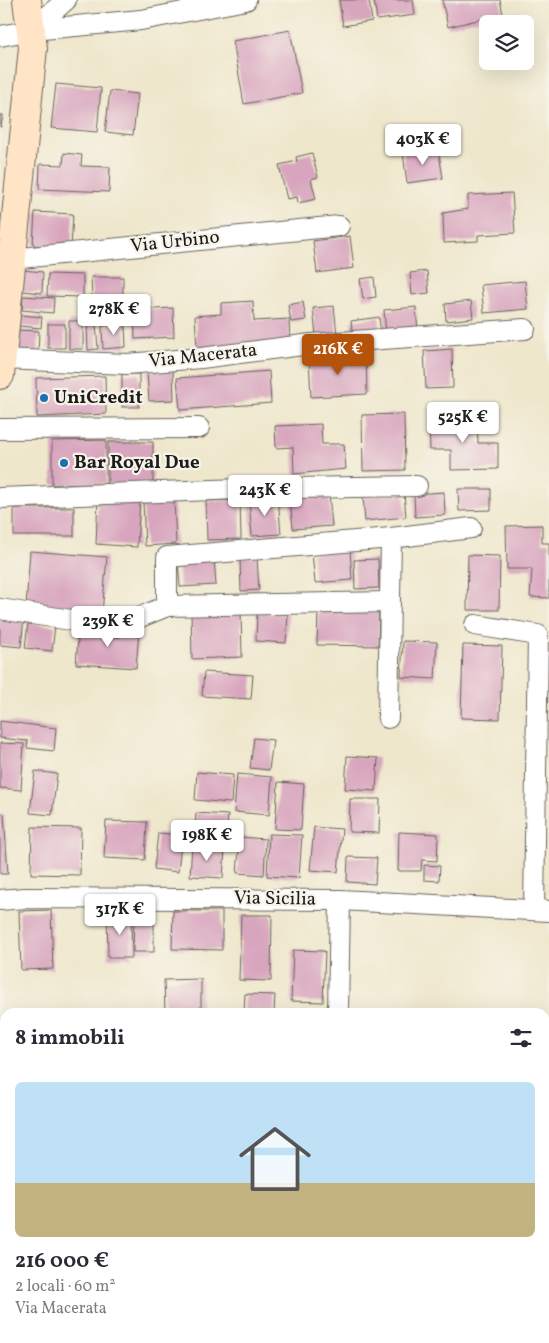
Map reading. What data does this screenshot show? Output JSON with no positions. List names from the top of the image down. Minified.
{"streets":{"street":["Via Urbino","Via Macerata","Via Sicilia"]},"places":["UniCredit","Bar Royal Due"],"page":{"price":["403K €","278K €","216K €","525K €","243K €","239K €","198K €","317K €"],"heading":"8 immobili","list":[{"name":"216 000 €","note":"2 locali · 60 m² · Via Macerata"}]}}
